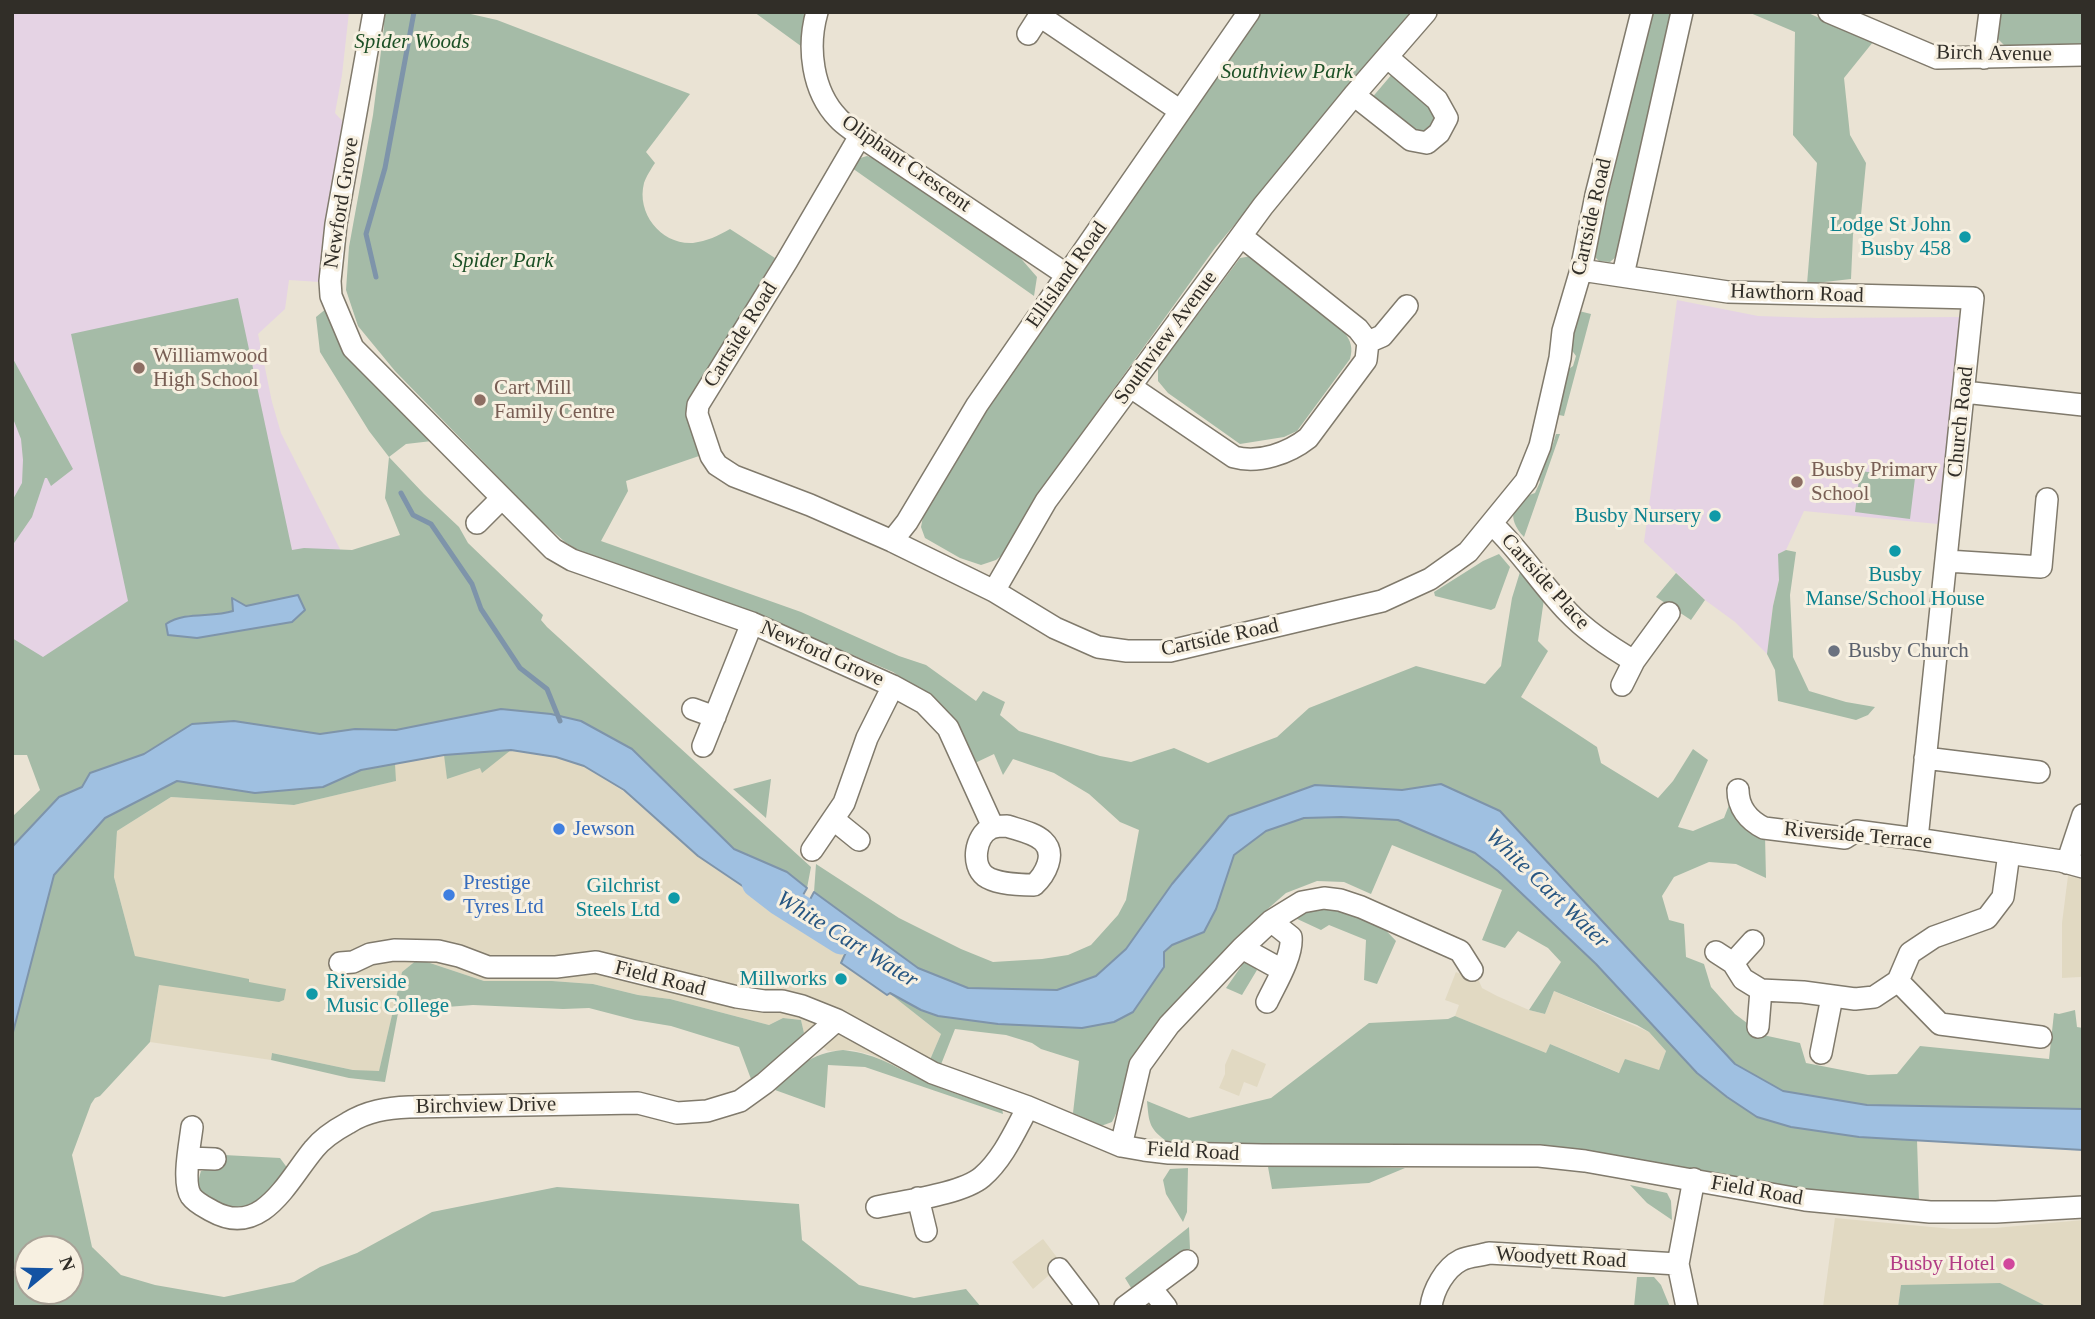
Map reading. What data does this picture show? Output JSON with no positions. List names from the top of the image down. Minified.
{"streets":{"street":["Birch Avenue","Oliphant Crescent","Newford Grove","Cartside Road","Ellisland Road","Hawthorn Road","Southview Avenue","Church Road","Cartside Place","Riverside Terrace","Field Road","Birchview Drive","Woodyett Road"]},"crossings":[["Oliphant Crescent","Cartside Road"],["Oliphant Crescent","Ellisland Road"],["Cartside Road","Ellisland Road"],["Cartside Road","Hawthorn Road"],["Cartside Road","Southview Avenue"],["Cartside Road","Cartside Place"],["Hawthorn Road","Church Road"],["Church Road","Riverside Terrace"],["Field Road","Birchview Drive"]],"water":["White Cart Water"],"parks":["Spider Woods","Southview Park","Spider Park"],"places":["Lodge St John Busby 458","Williamwood High School","Cart Mill Family Centre","Busby Primary School","Busby Nursery","Busby Manse/School House","Busby Church","Jewson","Prestige Tyres Ltd","Gilchrist Steels Ltd","Millworks","Riverside Music College","Busby Hotel"],"north":"right"}
